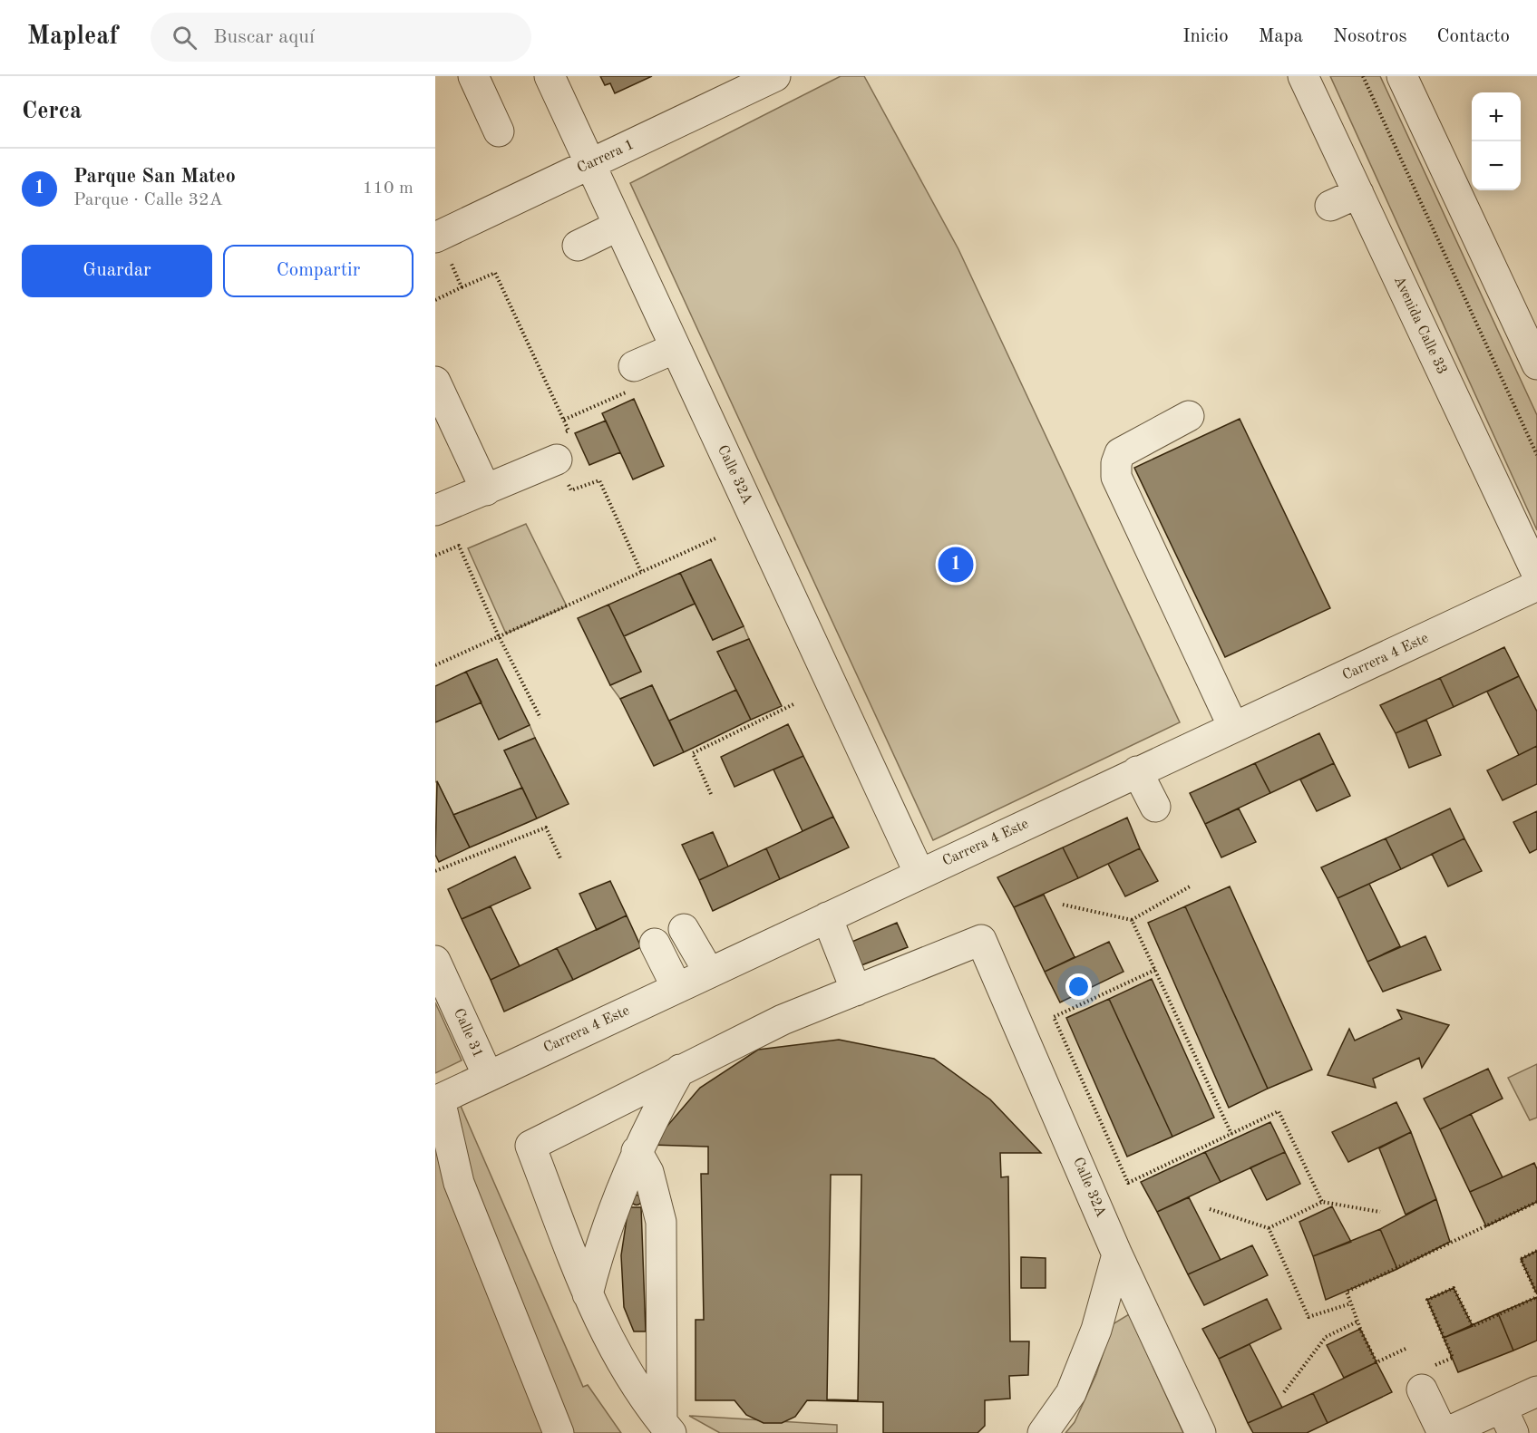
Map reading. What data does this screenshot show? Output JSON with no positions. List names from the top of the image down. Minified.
{"streets":{"street":["Carrera 1","Avenida Calle 33","Calle 32A","Carrera 4 Este","Calle 31"]},"crossings":[["Carrera 1","Calle 32A"],["Calle 32A","Carrera 4 Este"],["Carrera 4 Este","Calle 31"]],"page":{"header":"Mapleaf","search":"Buscar aquí","nav":["Inicio","Mapa","Nosotros","Contacto"],"heading":"Cerca","map_buttons":["+","−"],"list":[{"mark":"1","name":"Parque San Mateo","note":"Parque · Calle 32A","value":"110 m"}],"buttons":["Guardar","Compartir"],"pins":"1"}}
